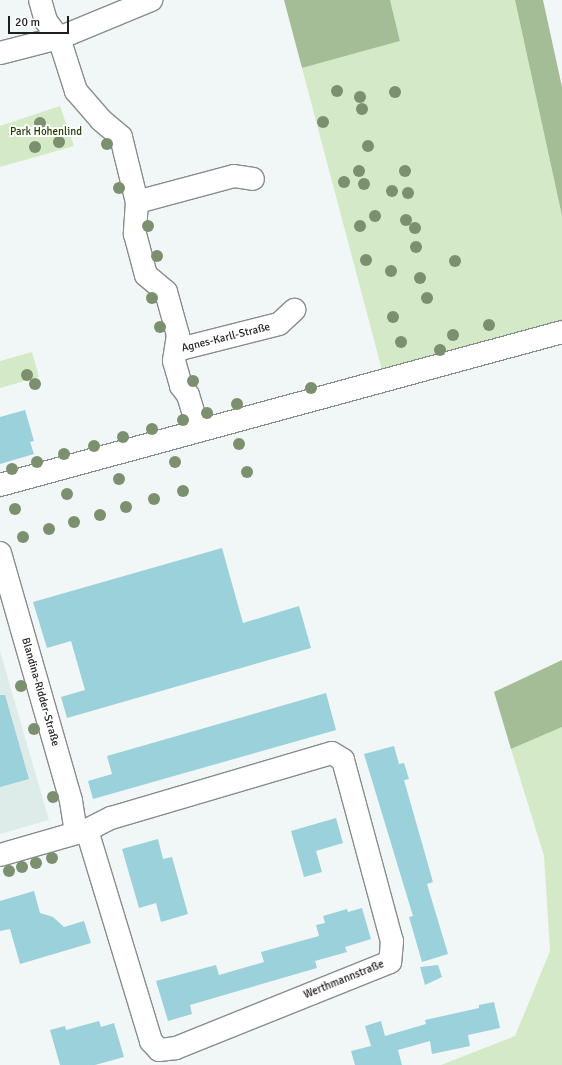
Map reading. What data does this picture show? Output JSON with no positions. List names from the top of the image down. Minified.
{"streets":{"street":["Agnes-Karll-Straße","Blandina-Ridder-Straße","Werthmannstraße"]},"crossings":[["Blandina-Ridder-Straße","Werthmannstraße"]],"parks":["Park Hohenlind"],"scale_bar":"20 m"}
